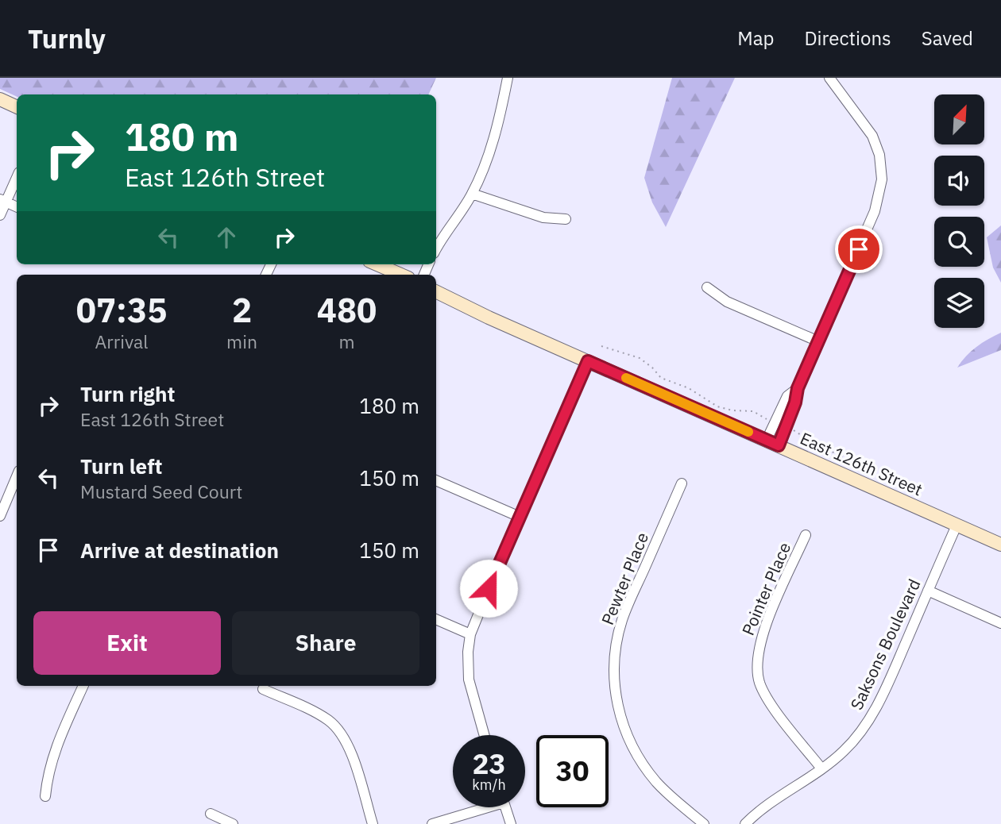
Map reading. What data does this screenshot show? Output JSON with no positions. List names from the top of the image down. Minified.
{"streets":{"main road":["East 126th Street"],"street":["Pewter Place","Pointer Place","Saksons Boulevard"]},"crossings":[["East 126th Street","Saksons Boulevard"],["Pointer Place","Saksons Boulevard"]],"north":"top right","page":{"header":"Turnly","nav":["Map","Directions","Saved"],"turn":["180 m","East 126th Street"],"eta":["07:35","Arrival","2","min","480","m"],"list":[{"name":"Turn right","note":"East 126th Street","value":"180 m"},{"name":"Turn left","note":"Mustard Seed Court","value":"150 m"},{"name":"Arrive at destination","value":"150 m"}],"buttons":["Exit","Share"],"speed":"23 km/h","limit":"30"}}
